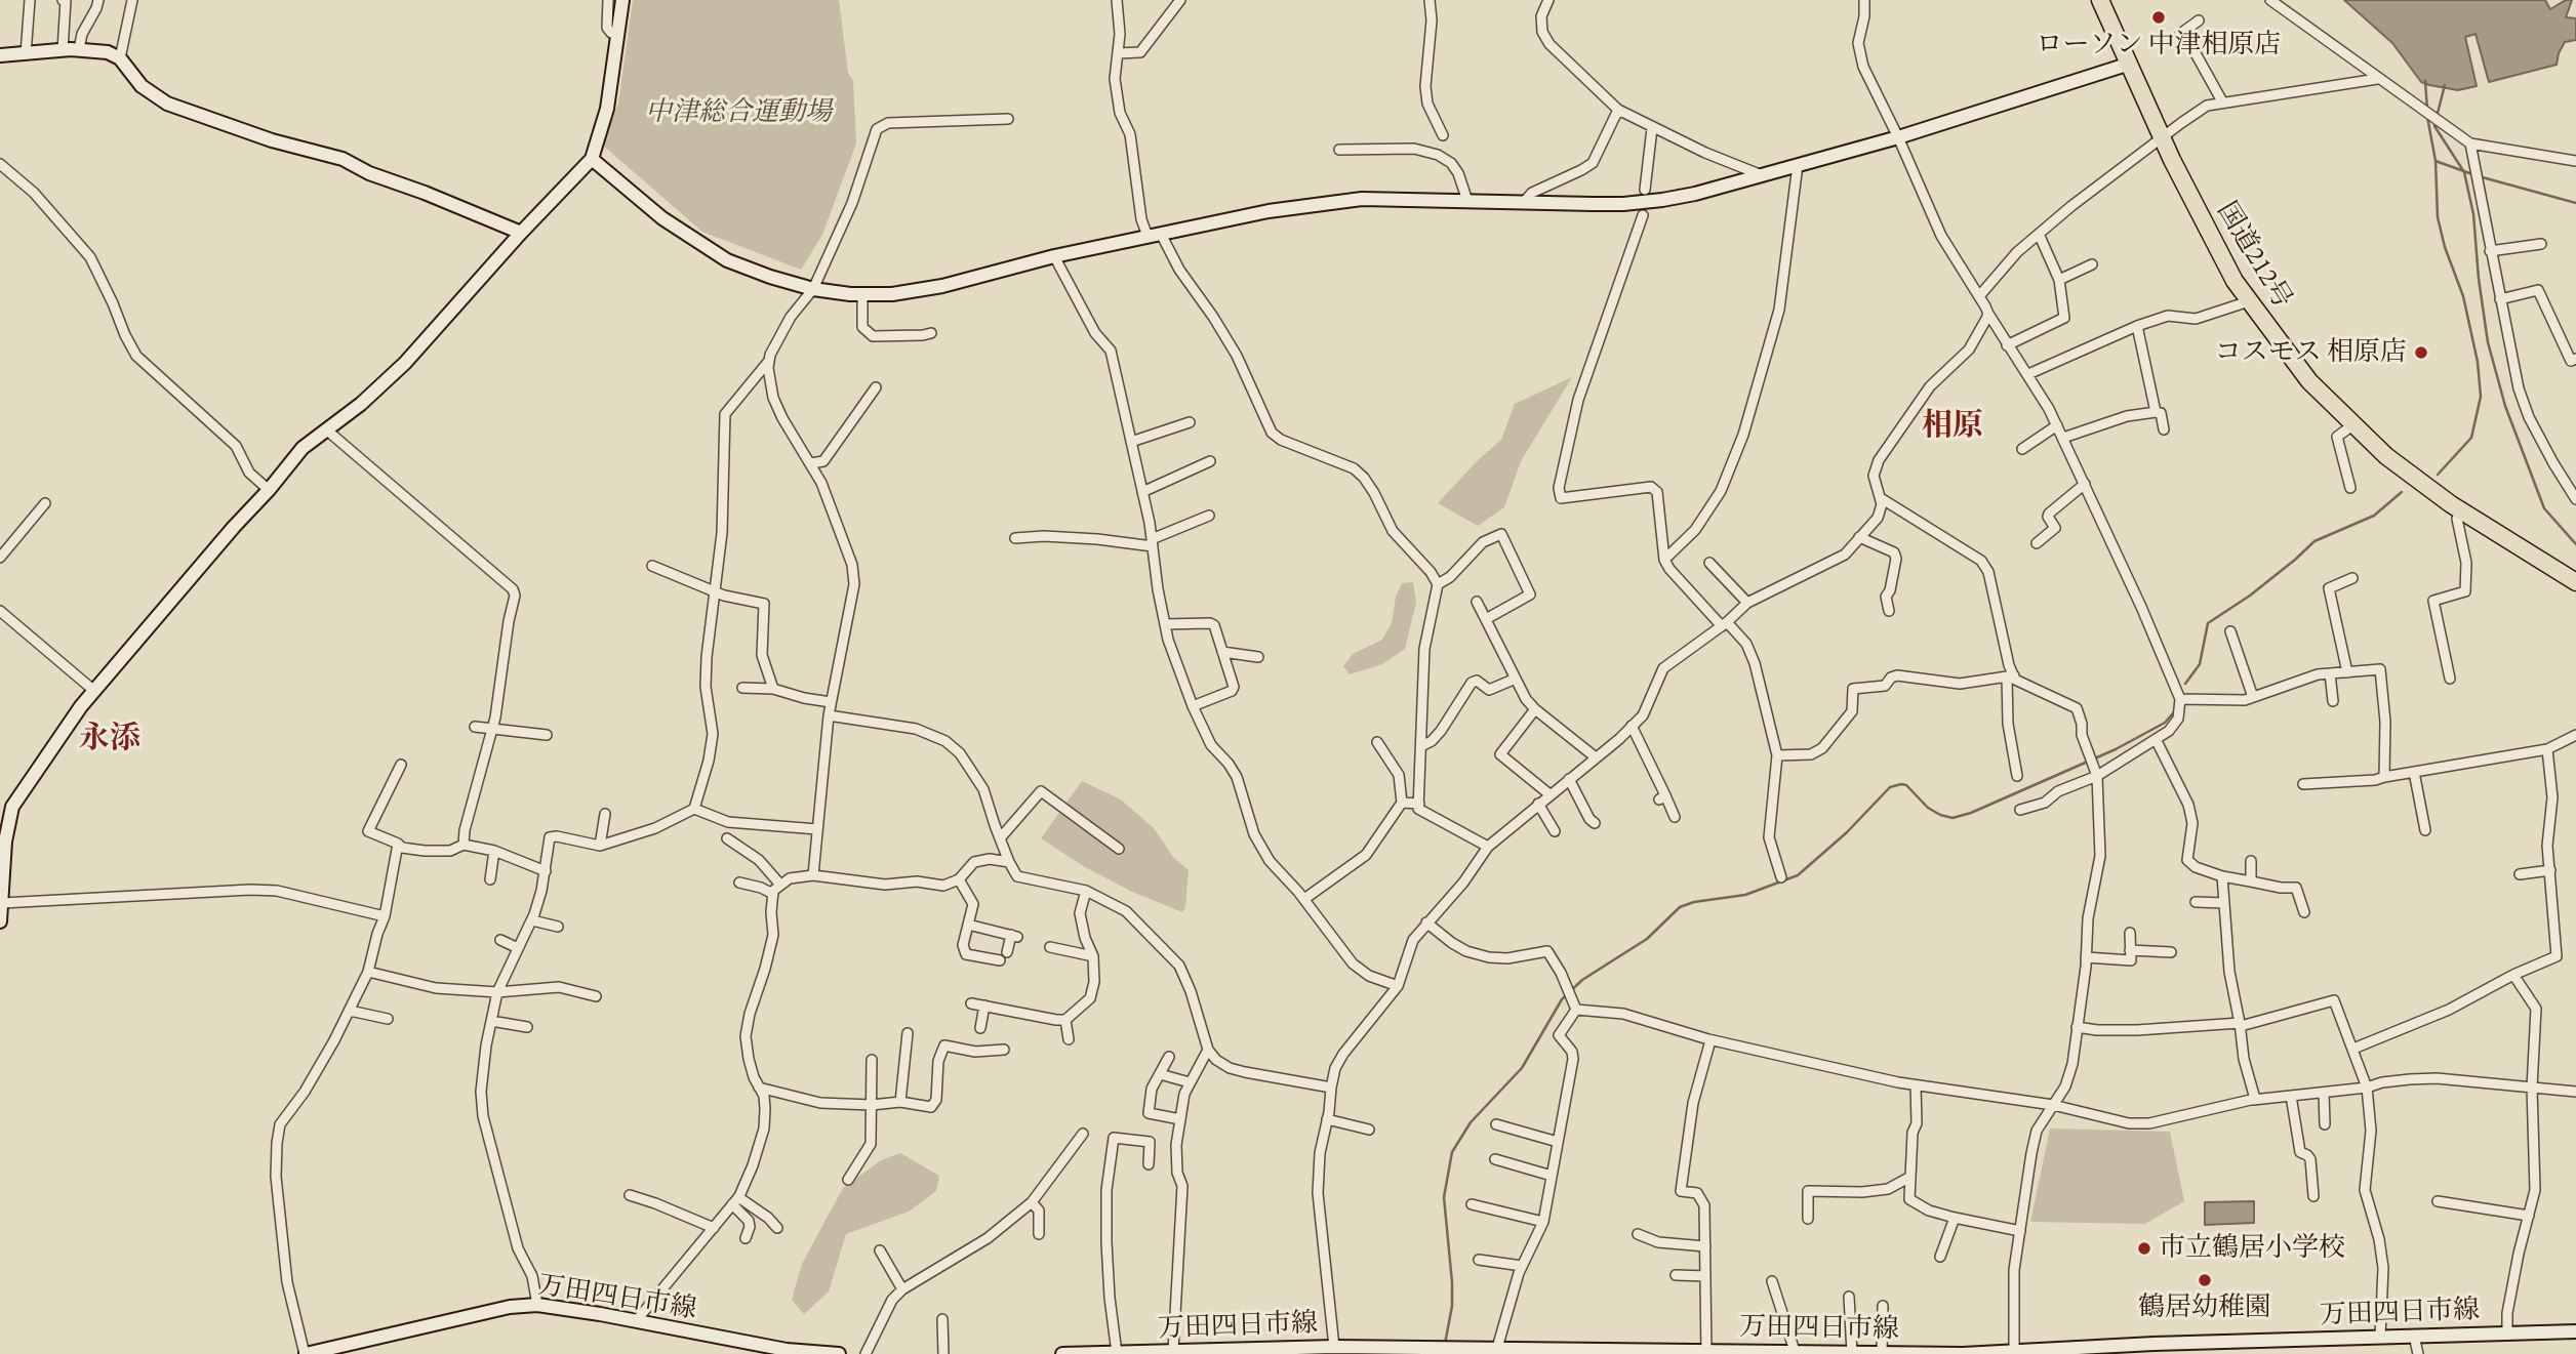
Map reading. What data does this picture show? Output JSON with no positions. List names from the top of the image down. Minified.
{"streets":{"highway":["国道212号"],"street":["万田四日市線"]},"districts":["相原","永添"],"parks":["中津総合運動場"],"places":["ローソン 中津相原店","コスモス 相原店","市立鶴居小学校","鶴居幼稚園"]}
